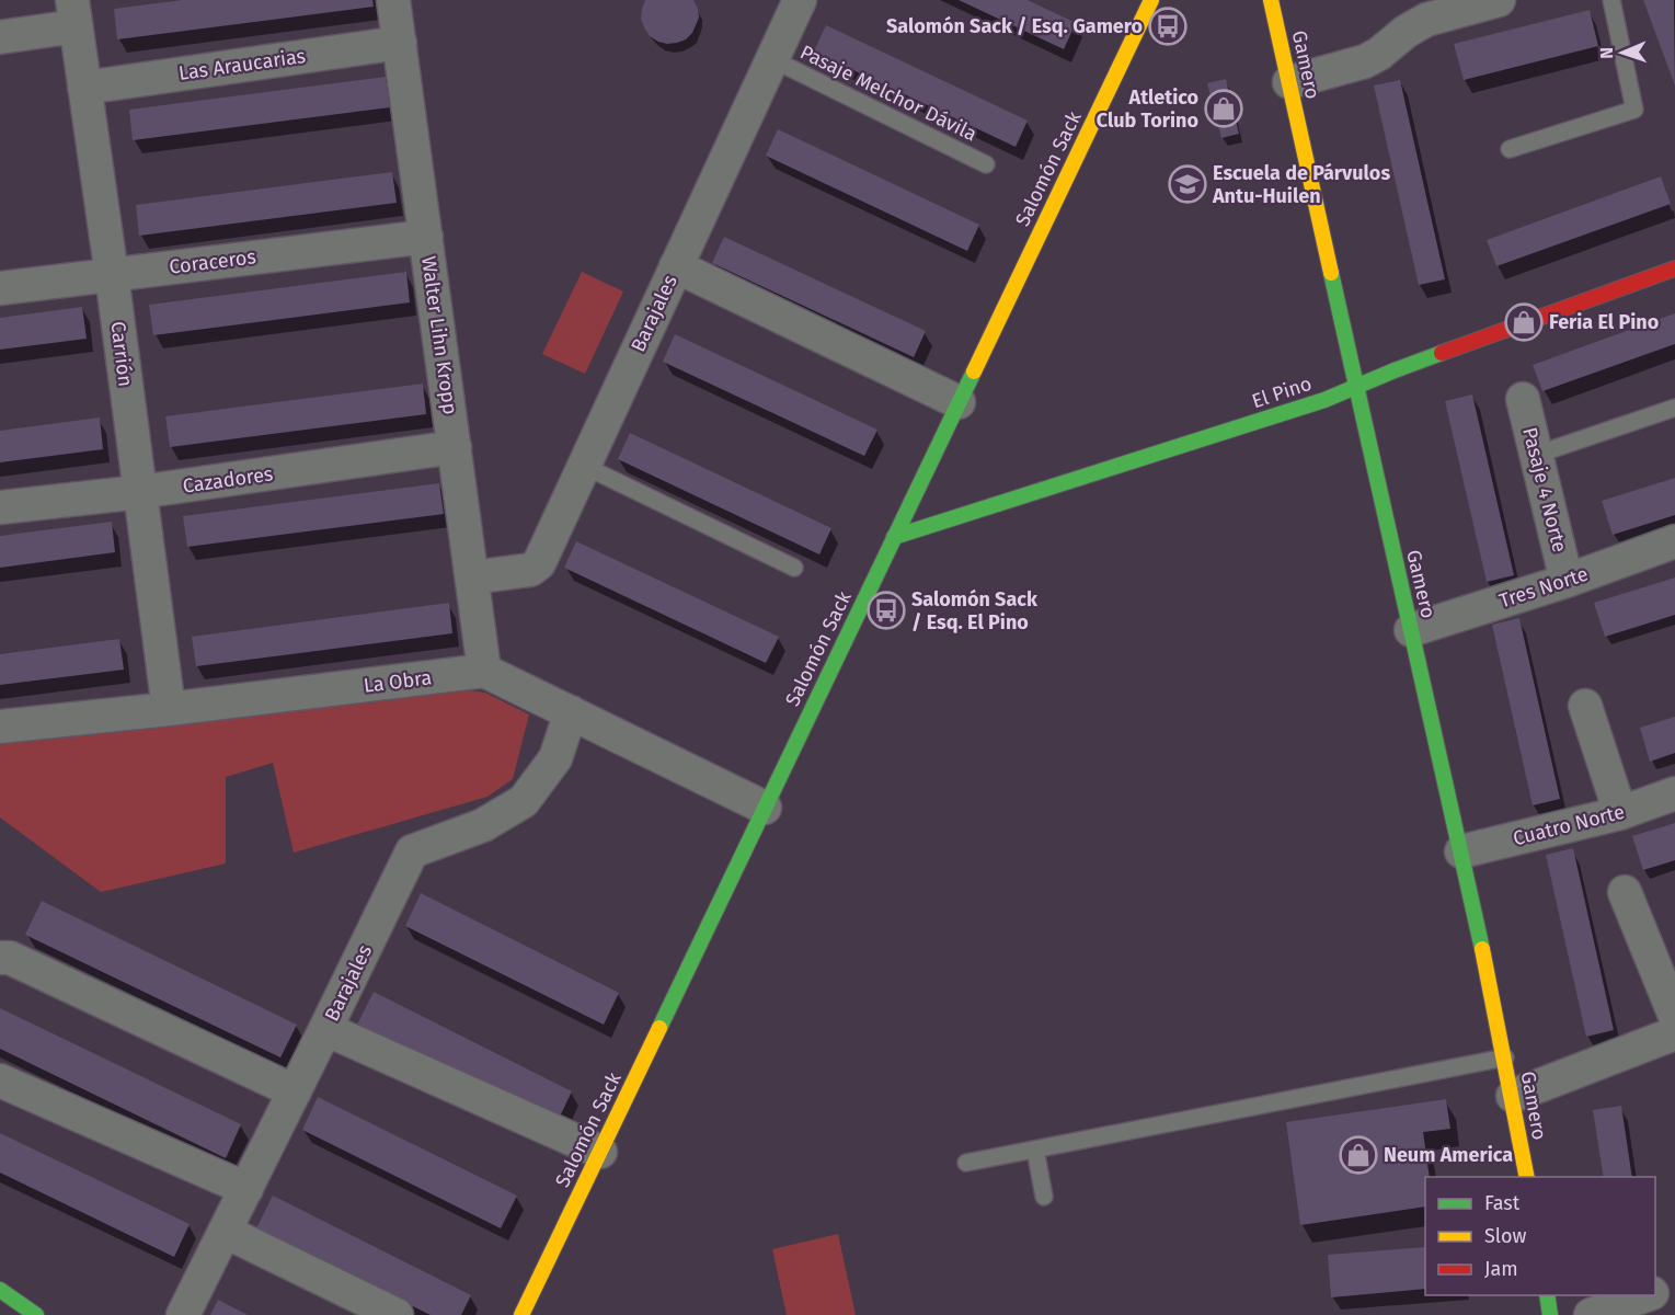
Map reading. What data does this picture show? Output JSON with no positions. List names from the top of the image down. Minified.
{"streets":{"street":["Las Araucarias","Gamero","Salomón Sack","Coraceros","Barajales","Walter Lihn Kropp","Carrión","El Pino","Cazadores","Pasaje 4 Norte","Tres Norte","La Obra","Cuatro Norte"],"lane":["Pasaje Melchor Dávila"]},"crossings":[["Las Araucarias","Walter Lihn Kropp"],["Las Araucarias","Carrión"],["Gamero","El Pino"],["Gamero","Tres Norte"],["Gamero","Cuatro Norte"],["Pasaje Melchor Dávila","Barajales"],["Salomón Sack","El Pino"],["Coraceros","Walter Lihn Kropp"],["Coraceros","Carrión"],["Barajales","Walter Lihn Kropp"],["Walter Lihn Kropp","Cazadores"],["Walter Lihn Kropp","La Obra"],["Carrión","Cazadores"],["Carrión","La Obra"],["Pasaje 4 Norte","Tres Norte"]],"places":{"bus stop":["Salomón Sack / Esq. Gamero","Salomón Sack / Esq. El Pino"],"shop":["Atletico Club Torino","Feria El Pino","Neum America"],"school or university":["Escuela de Párvulos Antu-Huilen"]},"legend":["Fast","Slow","Jam"],"north":"left"}
